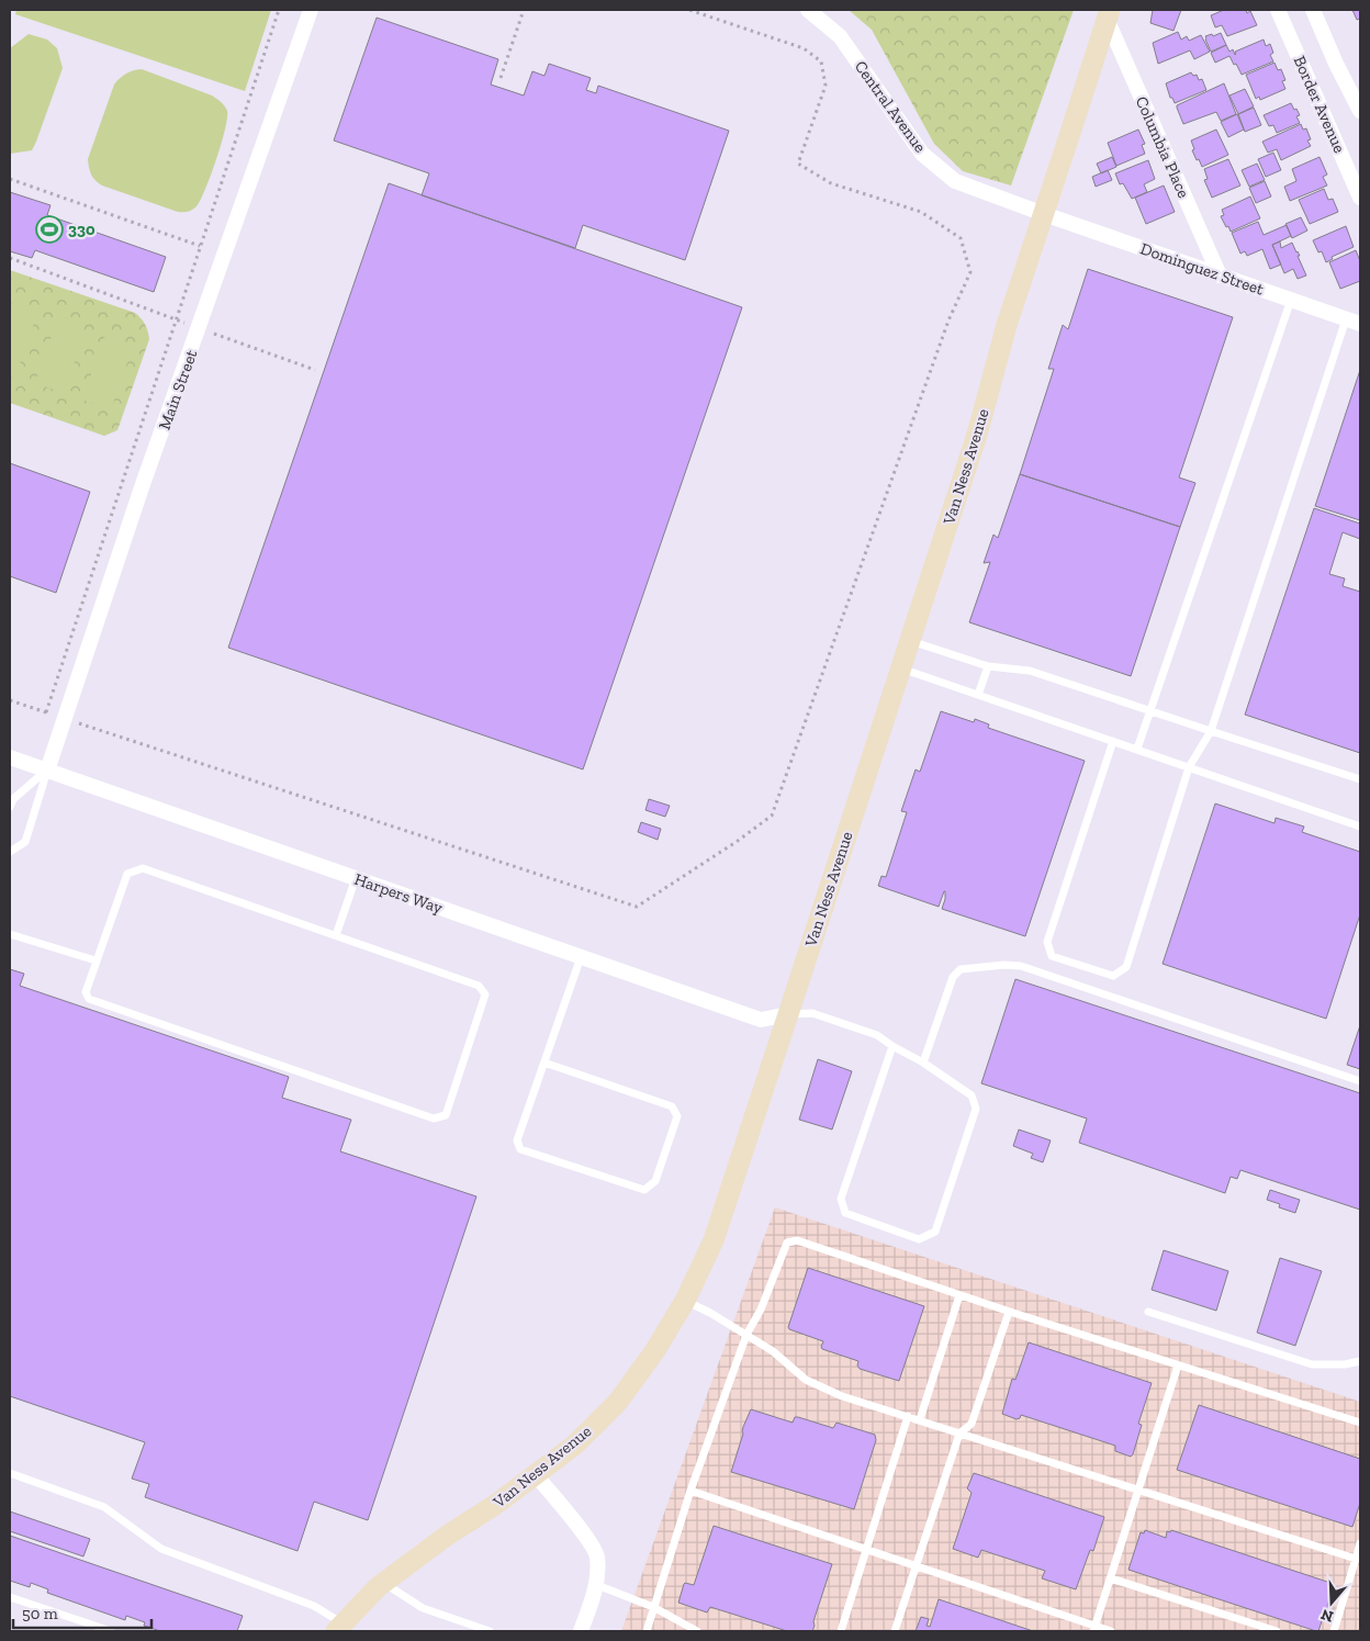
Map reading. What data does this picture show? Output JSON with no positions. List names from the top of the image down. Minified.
{"streets":{"main road":["Van Ness Avenue"],"street":["Border Avenue","Central Avenue","Columbia Place","Dominguez Street","Main Street","Harpers Way"]},"crossings":[["Central Avenue","Dominguez Street"],["Central Avenue","Van Ness Avenue"],["Columbia Place","Dominguez Street"],["Columbia Place","Van Ness Avenue"],["Dominguez Street","Van Ness Avenue"],["Main Street","Harpers Way"],["Van Ness Avenue","Harpers Way"]],"places":{"sports":["330"]},"scale_bar":"50 m","north":"bottom"}
